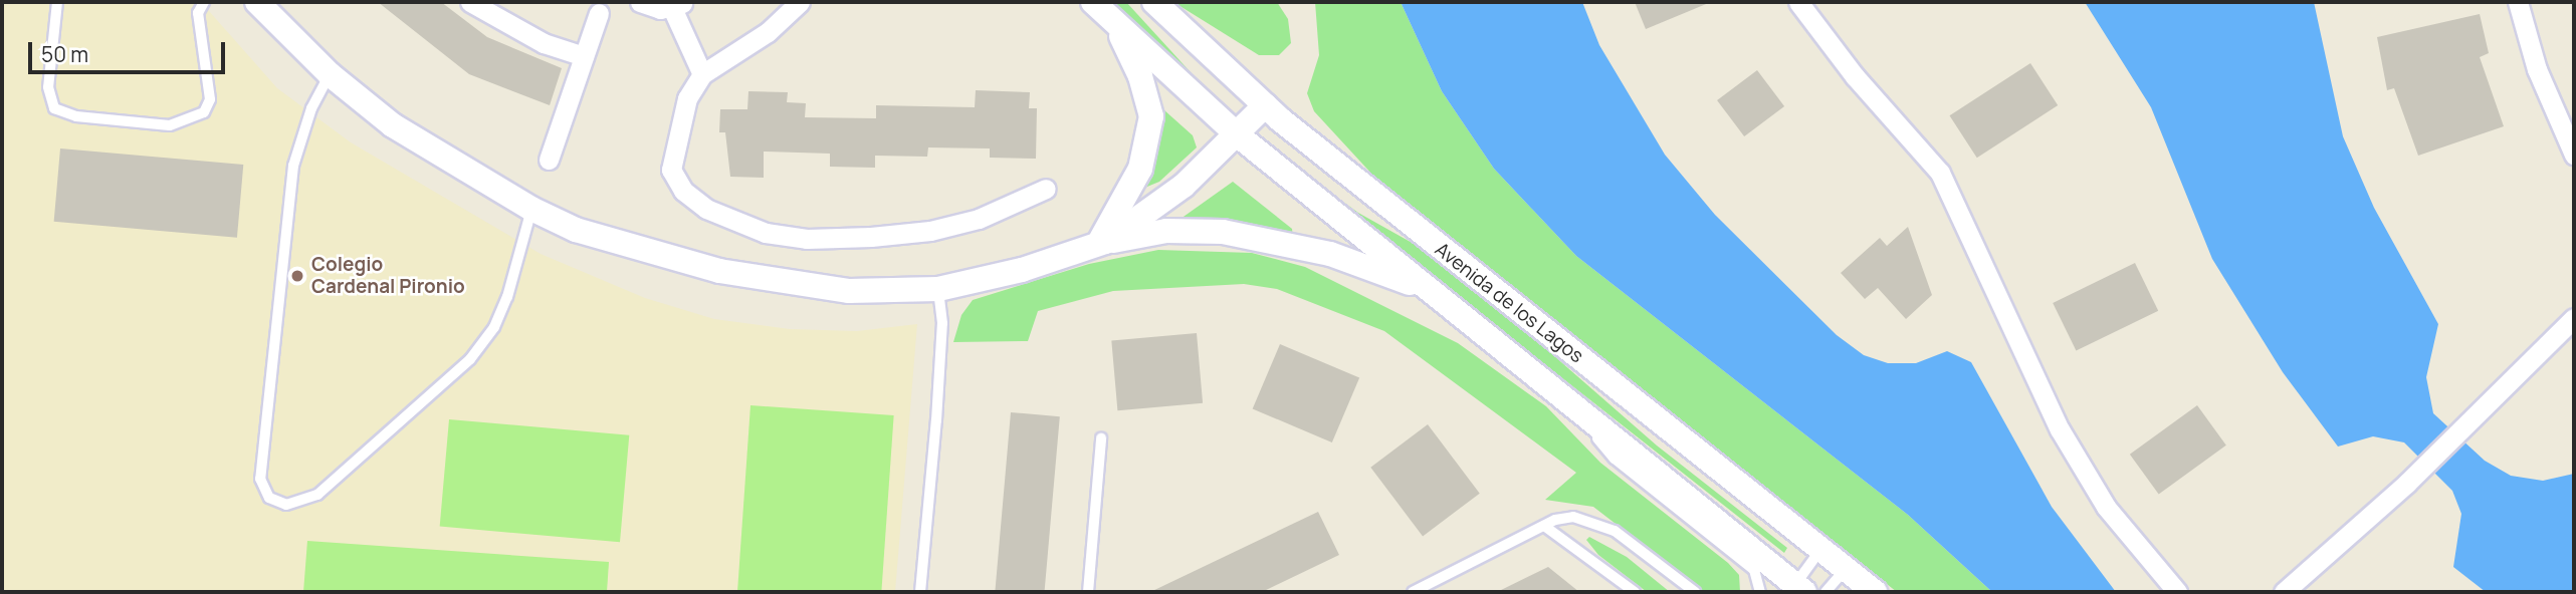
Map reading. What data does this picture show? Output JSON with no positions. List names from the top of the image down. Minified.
{"streets":{"street":["Avenida de los Lagos"]},"places":["Colegio Cardenal Pironio"],"scale_bar":"50 m"}
